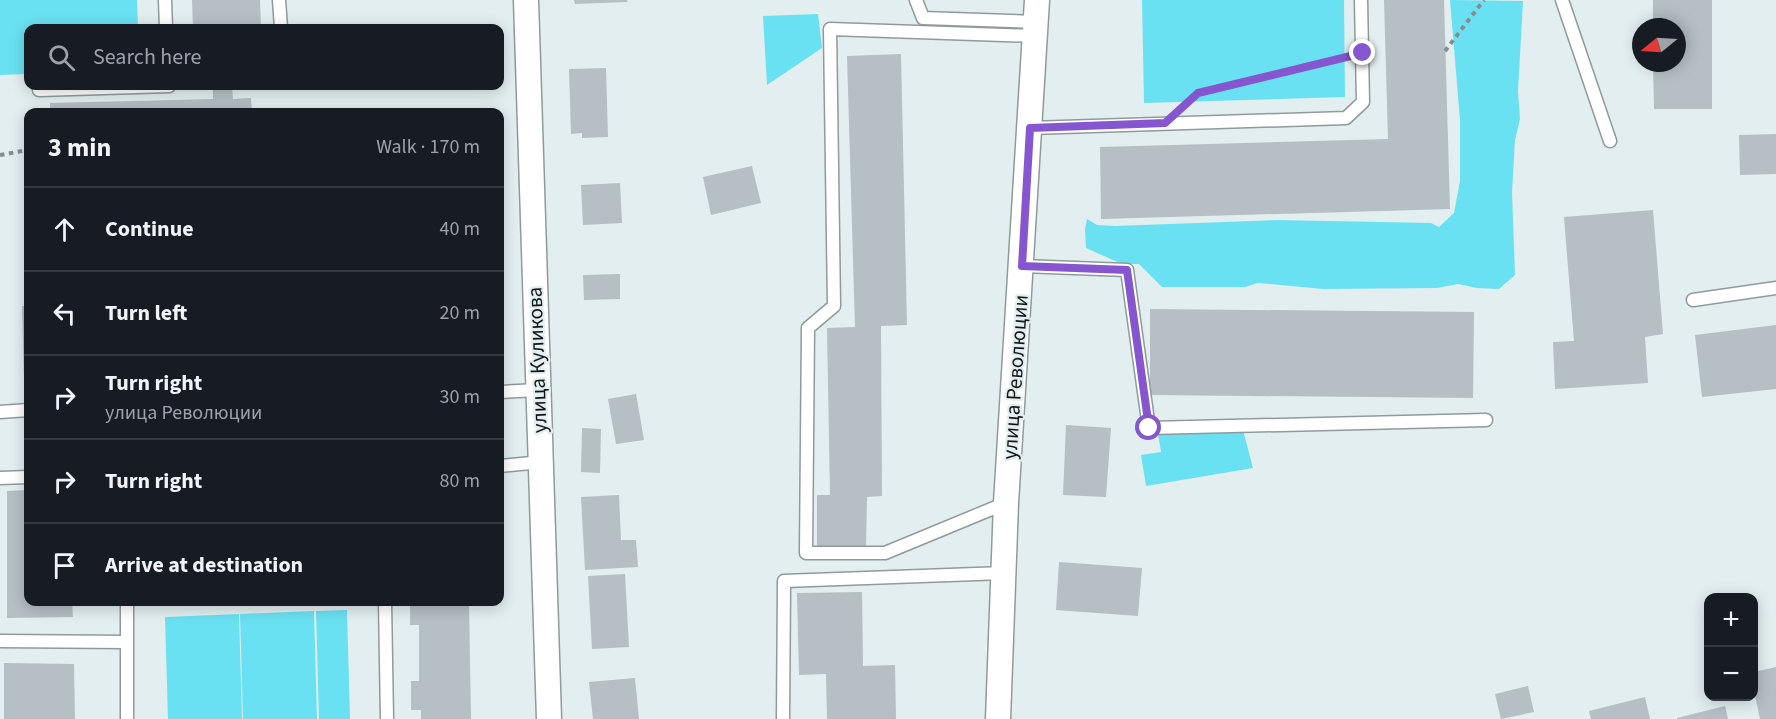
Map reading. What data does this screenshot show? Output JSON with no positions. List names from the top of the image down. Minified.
{"streets":{"street":["улица Куликова","улица Революции"]},"north":"left","page":{"search":"Search here","heading":["3 min","Walk · 170 m"],"list":[["Continue","40 m"],["Turn left","20 m"],["Turn right","улица Революции","30 m"],["Turn right","80 m"],"Arrive at destination"],"map_buttons":["+","−"]}}
